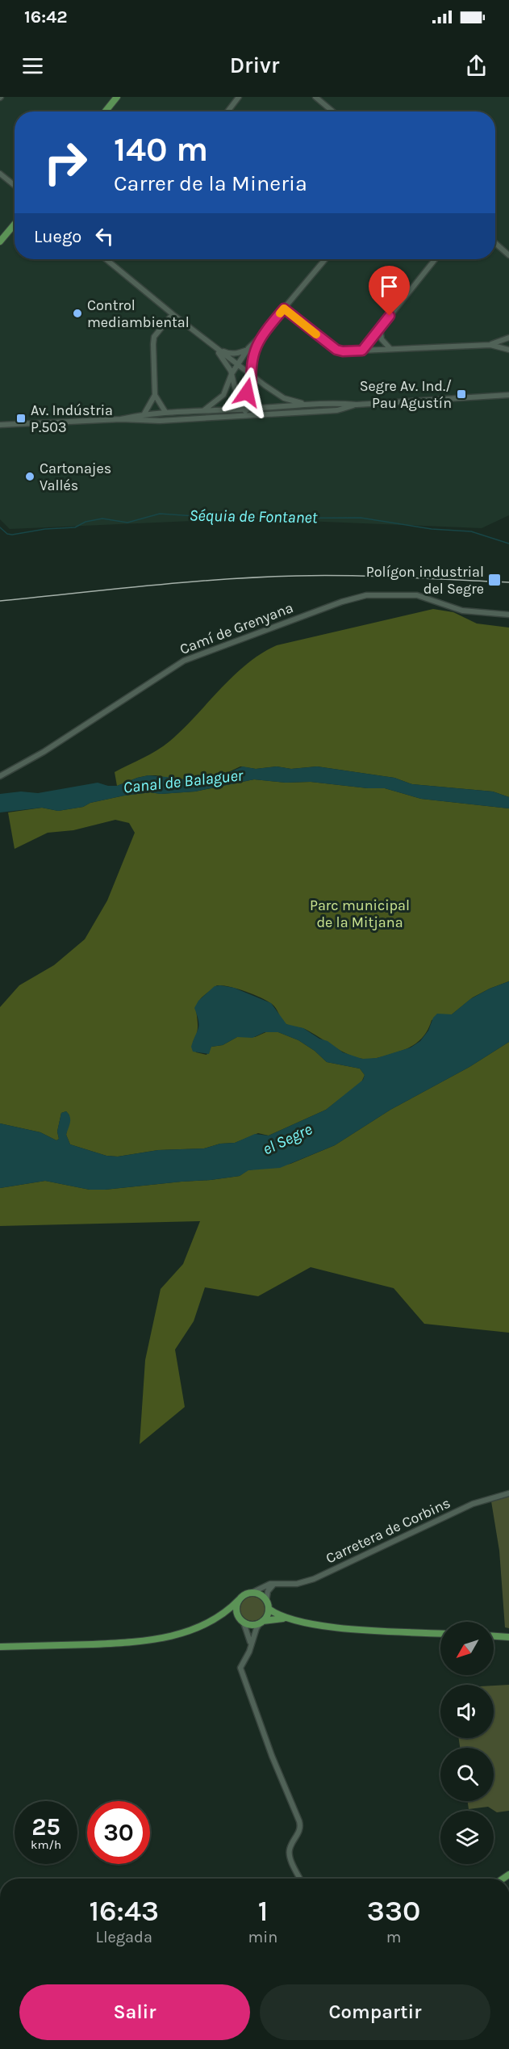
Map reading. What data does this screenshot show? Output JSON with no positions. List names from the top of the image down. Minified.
{"streets":{"street":["Camí de Grenyana","Carretera de Corbins"]},"water":["Séquia de Fontanet","Canal de Balaguer","el Segre"],"parks":["Parc municipal de la Mitjana"],"places":{"other":["Control mediambiental","Cartonajes Vallés"],"transit":["Segre Av. Ind./ Pau Agustín","Av. Indústria P.503","Polígon industrial del Segre"]},"north":"bottom left","page":{"status":"16:42","header":"Drivr","turn":["140 m","Carrer de la Mineria"],"then":"Luego","speed":"25 km/h","limit":"30","eta":["16:43","Llegada","1","min","330","m"],"buttons":["Salir","Compartir"]}}
